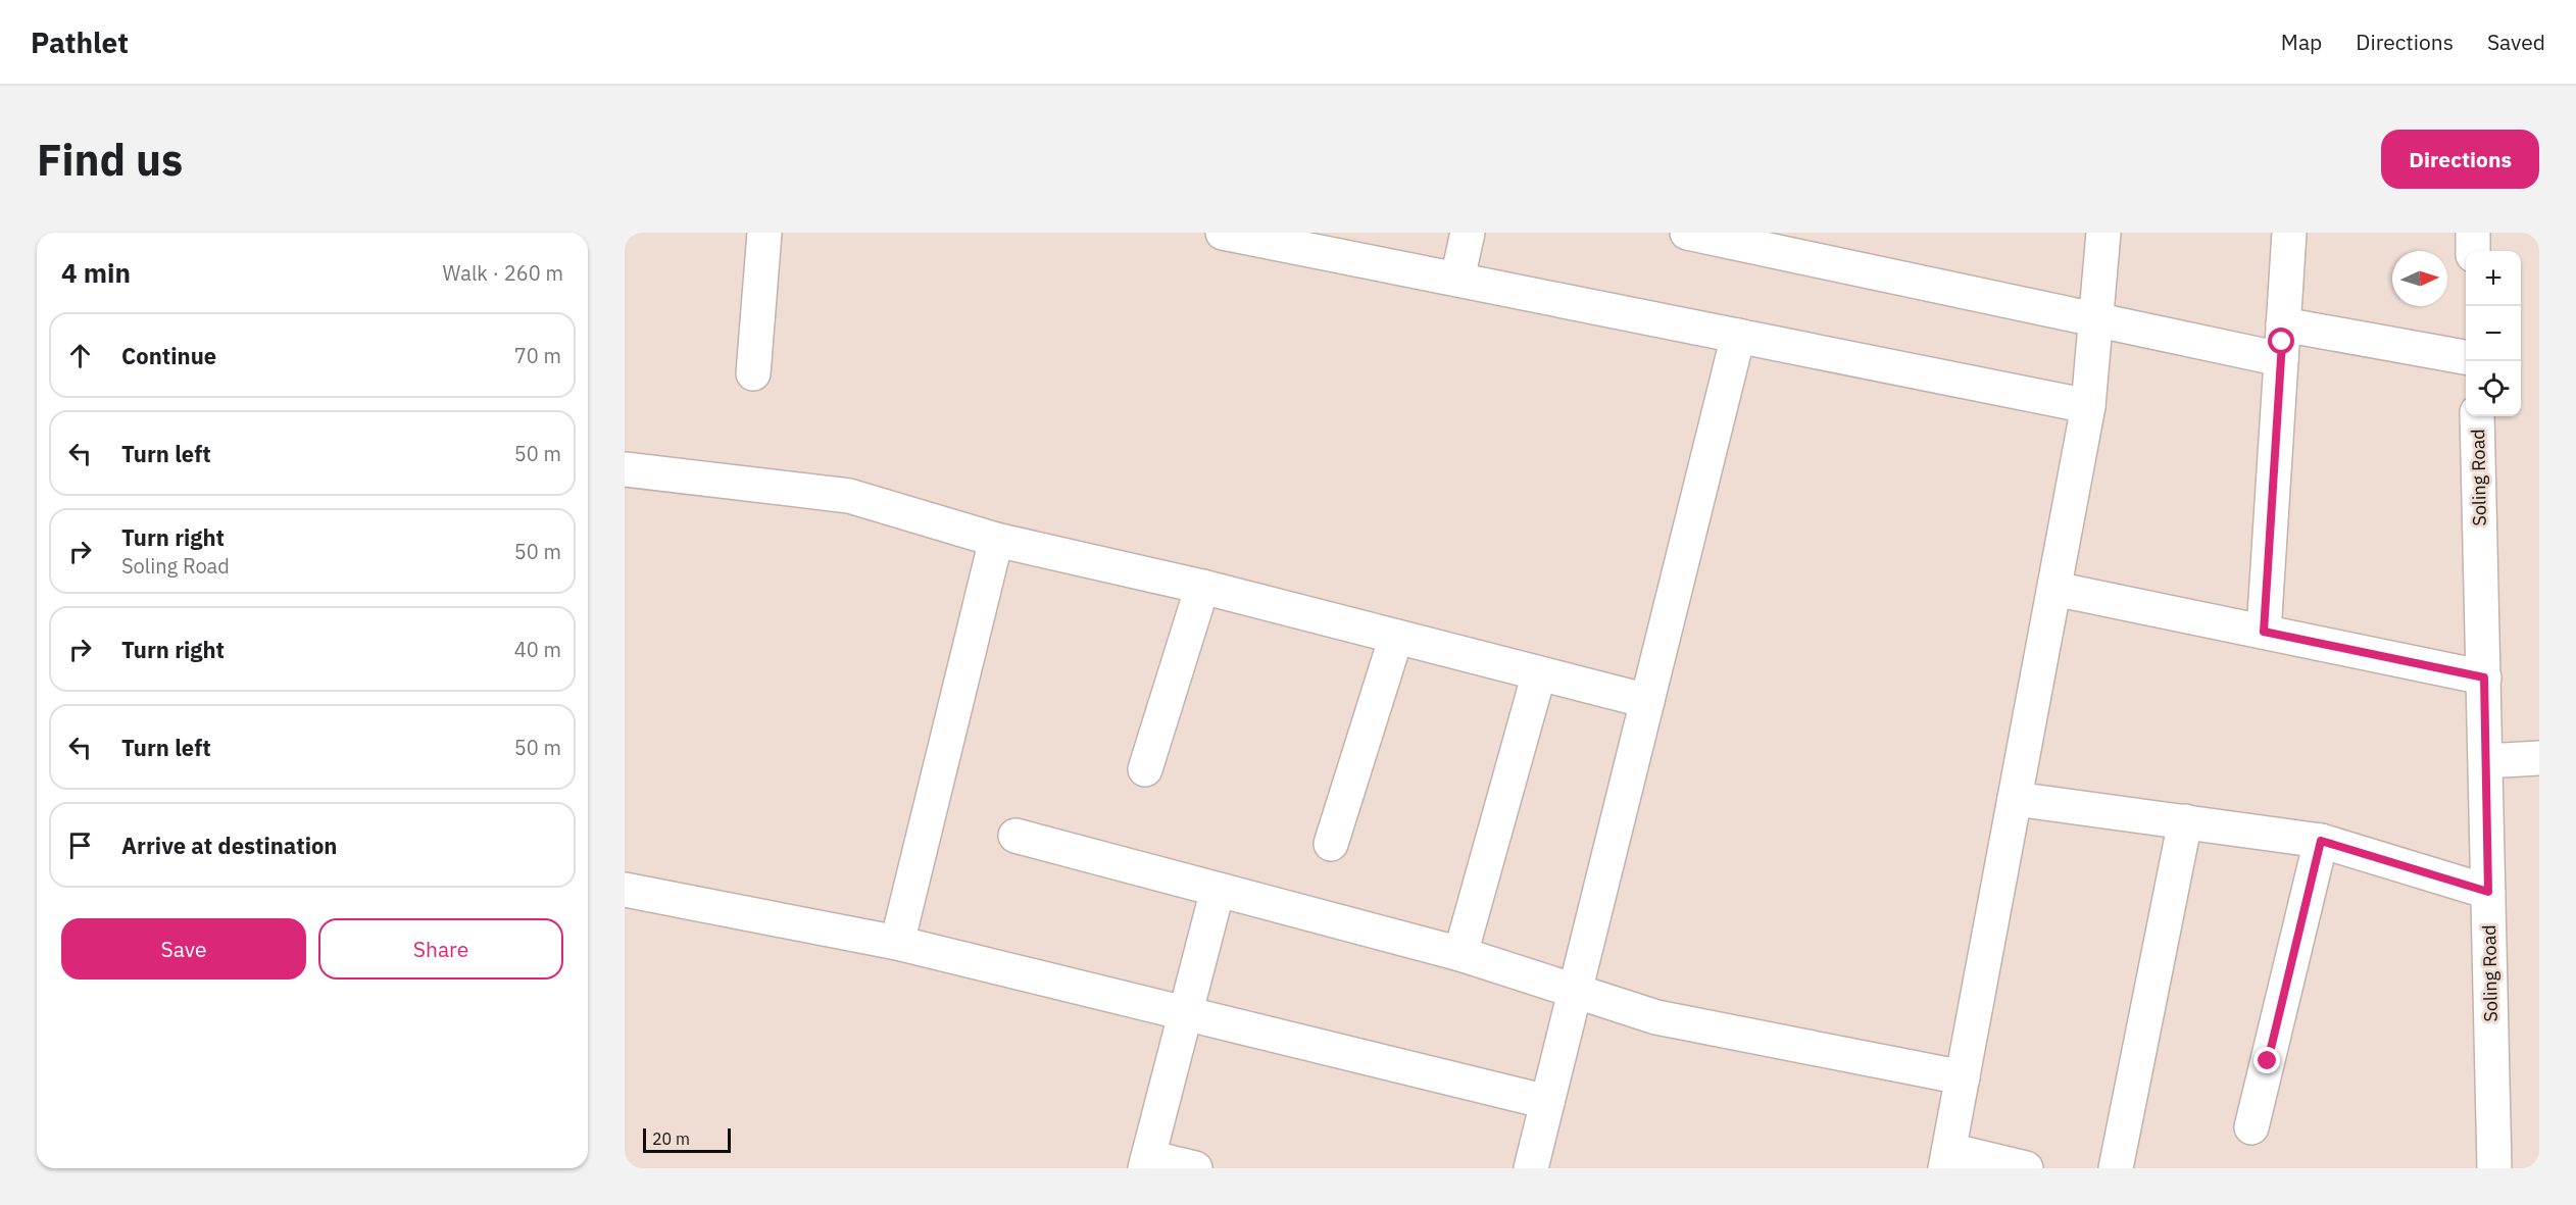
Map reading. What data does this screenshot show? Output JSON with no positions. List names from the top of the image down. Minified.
{"streets":{"street":["Soling Road"]},"scale_bar":"20 m","north":"right","page":{"header":"Pathlet","nav":["Map","Directions","Saved"],"buttons":["Directions",["Save","Share"]],"title":"Find us","heading":["4 min","Walk · 260 m"],"map_buttons":["+","−"],"list":[["Continue","70 m"],["Turn left","50 m"],["Turn right","Soling Road","50 m"],["Turn right","40 m"],["Turn left","50 m"],"Arrive at destination"],"scale":"20 m"}}
